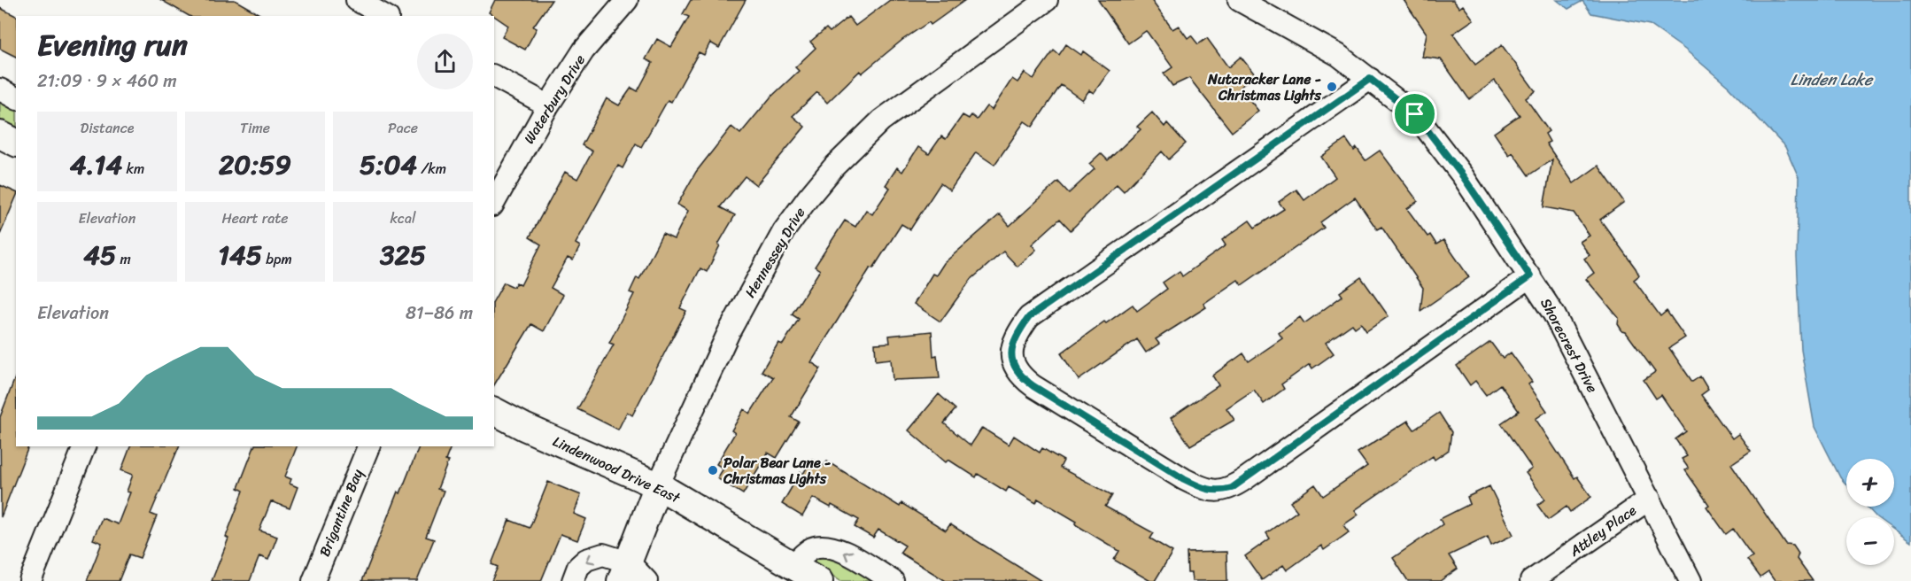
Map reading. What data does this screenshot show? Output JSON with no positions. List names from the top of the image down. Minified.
{"streets":{"street":["Waterbury Drive","Hennessey Drive","Shorecrest Drive","Lindenwood Drive East","Brigantine Bay","Attley Place"]},"crossings":[["Hennessey Drive","Lindenwood Drive East"],["Shorecrest Drive","Attley Place"]],"water":["Linden Lake"],"places":["Nutcracker Lane - Christmas Lights","Polar Bear Lane - Christmas Lights"],"page":{"heading":["Evening run","21:09 · 9 × 460 m"],"stats":[["Distance","4.14 km"],["Time","20:59"],["Pace","5:04 /km"],["Elevation","45 m"],["Heart rate","145 bpm"],["kcal","325"]],"chart":["Elevation","81–86 m"],"map_buttons":["+","−"]}}
